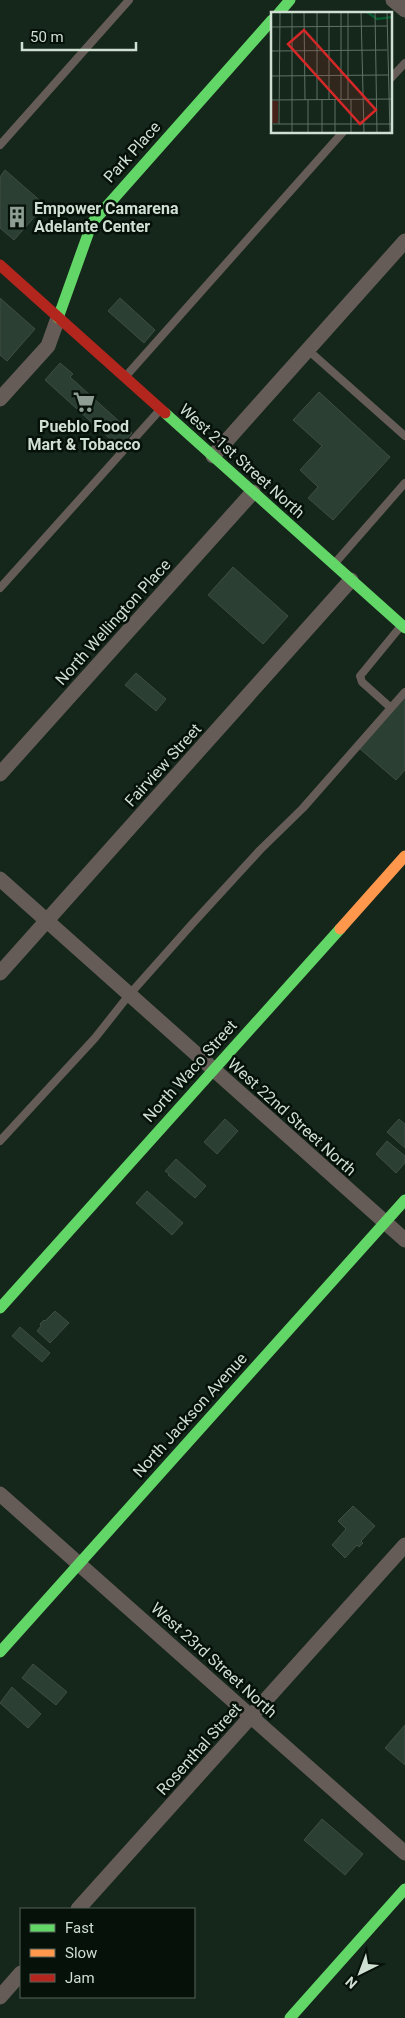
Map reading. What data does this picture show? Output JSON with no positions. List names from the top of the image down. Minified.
{"streets":{"street":["Park Place","West 21st Street North","North Wellington Place","Fairview Street","North Waco Street","West 22nd Street North","North Jackson Avenue","West 23rd Street North","Rosenthal Street"]},"crossings":[["Park Place","West 21st Street North"],["West 21st Street North","North Wellington Place"],["West 21st Street North","Fairview Street"],["Fairview Street","West 22nd Street North"],["North Waco Street","West 22nd Street North"],["West 22nd Street North","North Jackson Avenue"],["North Jackson Avenue","West 23rd Street North"],["West 23rd Street North","Rosenthal Street"]],"places":{"building":["Empower Camarena Adelante Center"],"supermarket":["Pueblo Food Mart & Tobacco"]},"legend":["Fast","Slow","Jam"],"scale_bar":"50 m","north":"bottom left"}
